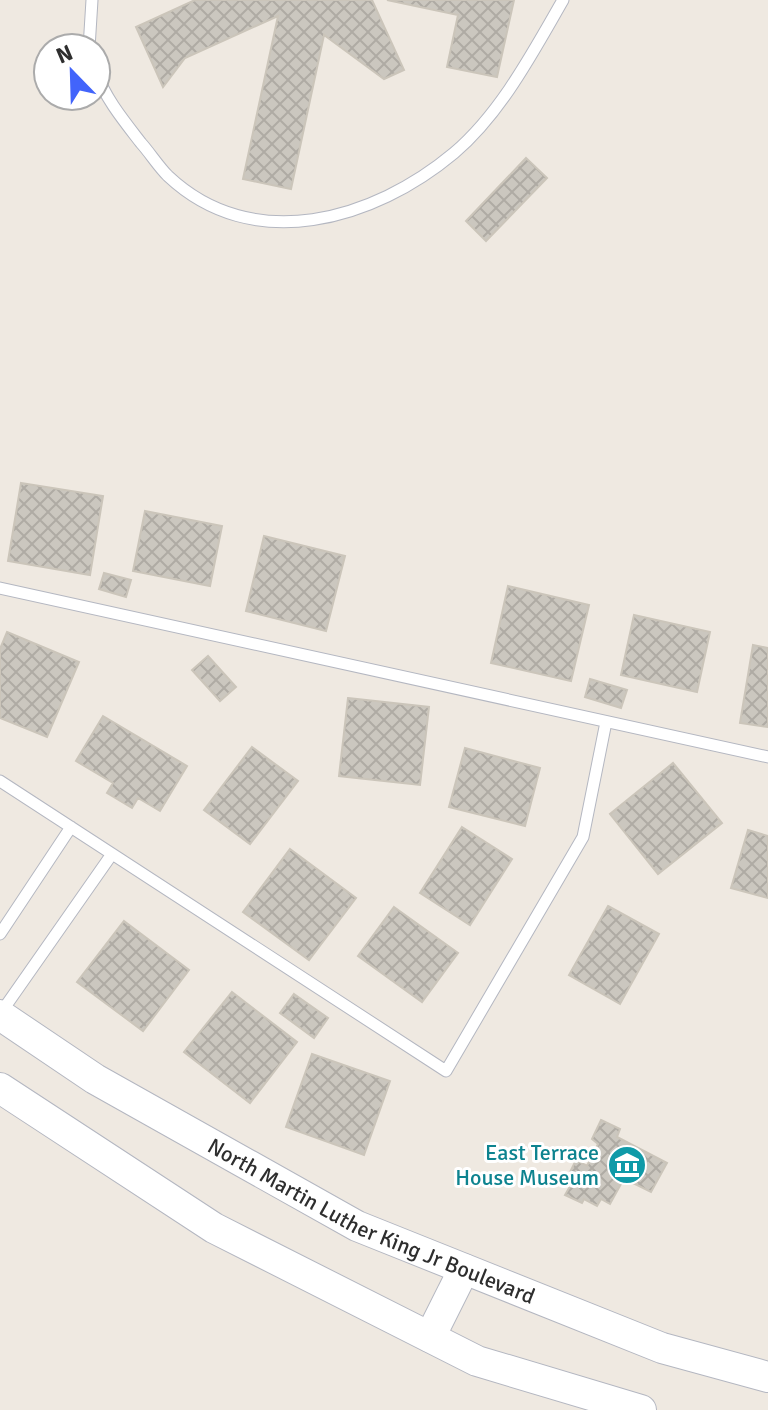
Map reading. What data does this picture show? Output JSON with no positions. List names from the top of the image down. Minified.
{"streets":{"main road":["North Martin Luther King Jr Boulevard"]},"places":{"museum":["East Terrace House Museum"]},"north":"top left"}
